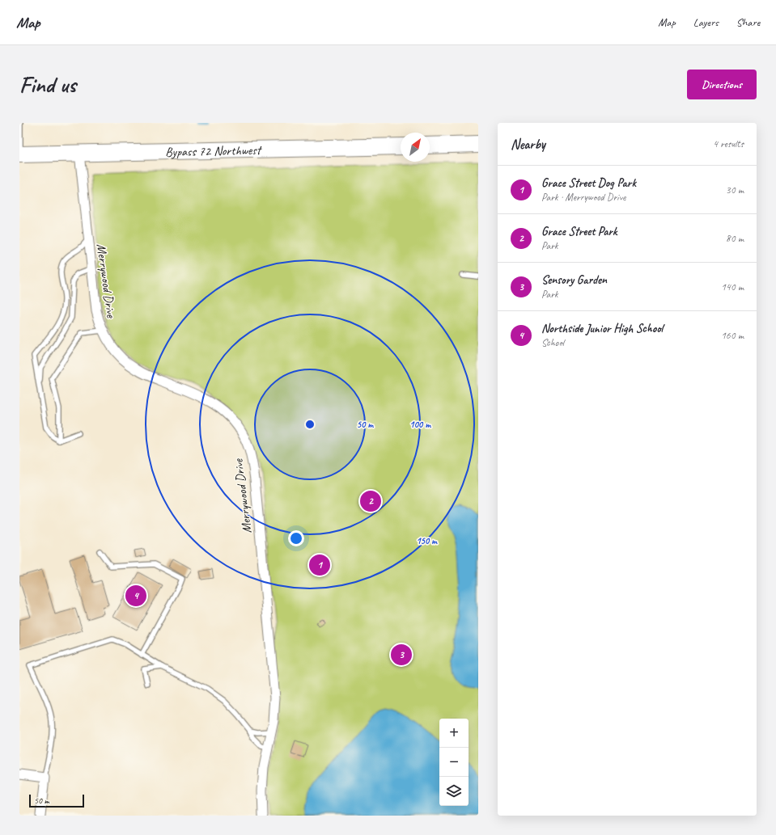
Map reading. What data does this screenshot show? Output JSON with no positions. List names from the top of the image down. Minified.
{"streets":{"highway":["Bypass 72 Northwest"],"street":["Merrywood Drive"]},"crossings":[["Bypass 72 Northwest","Merrywood Drive"]],"scale_bar":"50 m","north":"top right","page":{"header":"Map","nav":["Map","Layers","Share"],"buttons":"Directions","title":"Find us","heading":["Nearby","4 results"],"list":[{"mark":"1","name":"Grace Street Dog Park","note":"Park · Merrywood Drive","value":"30 m"},{"mark":"2","name":"Grace Street Park","note":"Park","value":"80 m"},{"mark":"3","name":"Sensory Garden","note":"Park","value":"140 m"},{"mark":"4","name":"Northside Junior High School","note":"School","value":"160 m"}],"pins":["2","1","4","3"],"map_buttons":["+","−"],"scale":"50 m"},"rings":["50 m","100 m","150 m"]}
